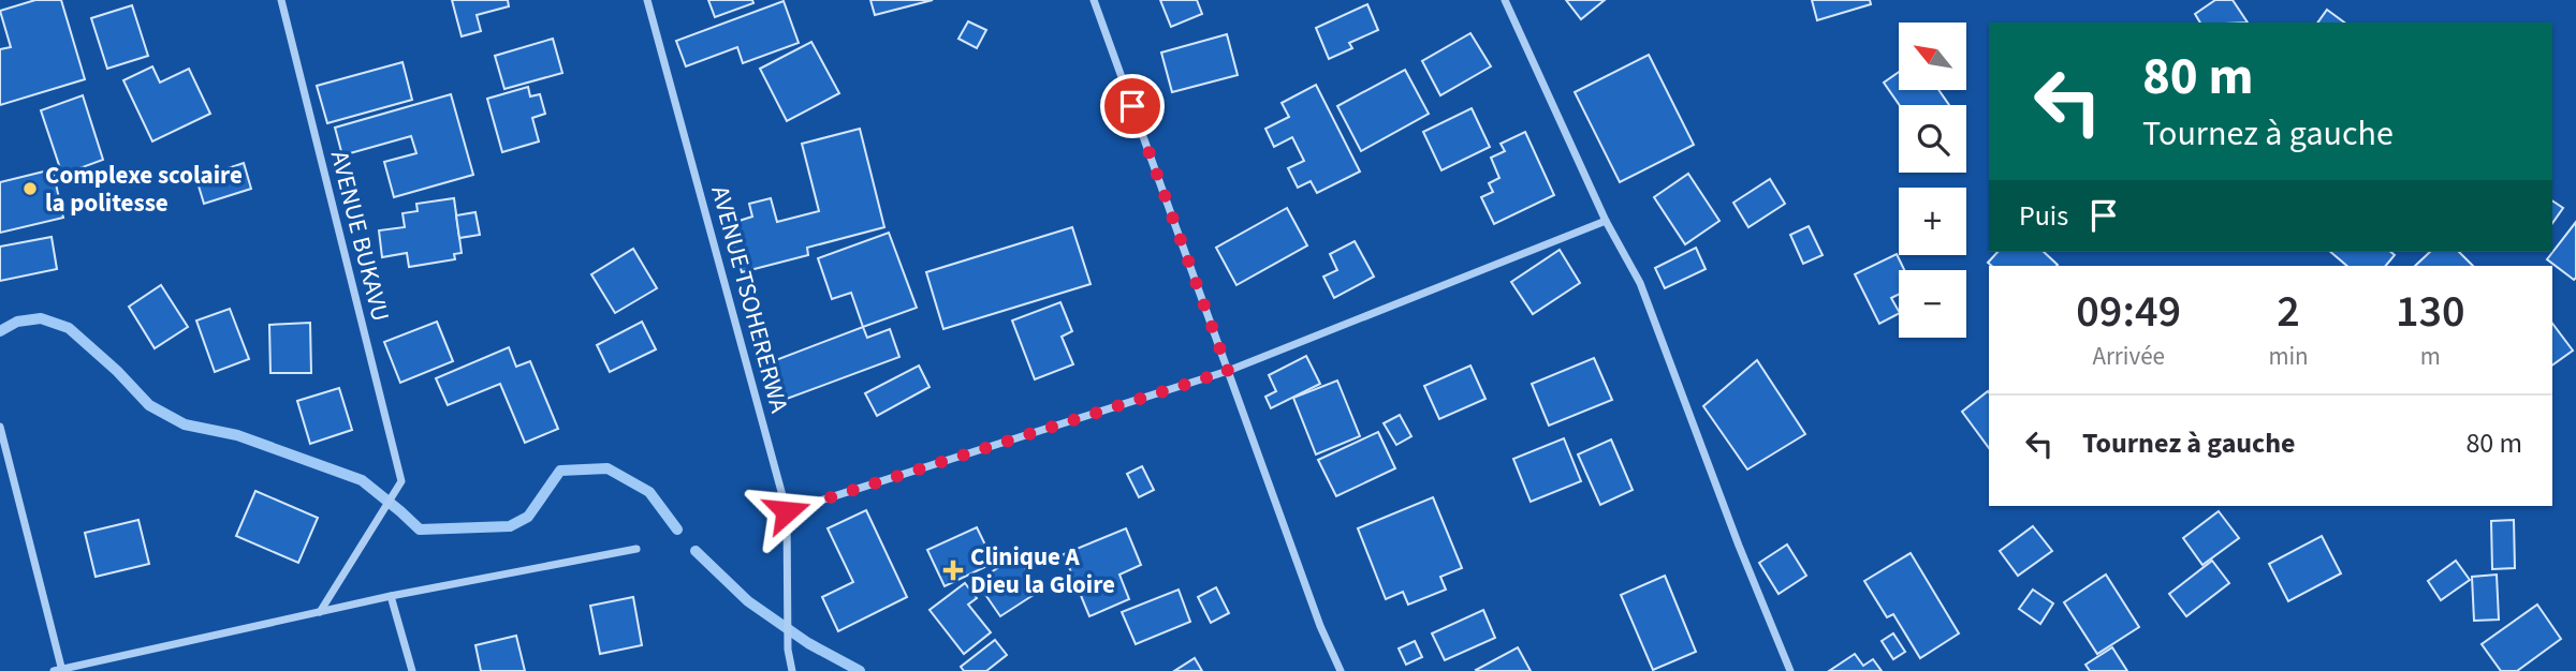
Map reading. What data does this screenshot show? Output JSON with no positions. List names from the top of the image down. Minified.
{"streets":{"street":["AVENUE BUKAVU","AVENUE TSOHERERWA"]},"places":{"other":["Complexe scolaire la politesse"],"health":["Clinique A Dieu la Gloire"]},"north":"top left","page":{"map_buttons":["+","−"],"turn":["80 m","Tournez à gauche"],"then":"Puis","eta":["09:49","Arrivée","2","min","130","m"],"list":[{"name":"Tournez à gauche","value":"80 m"}]}}
